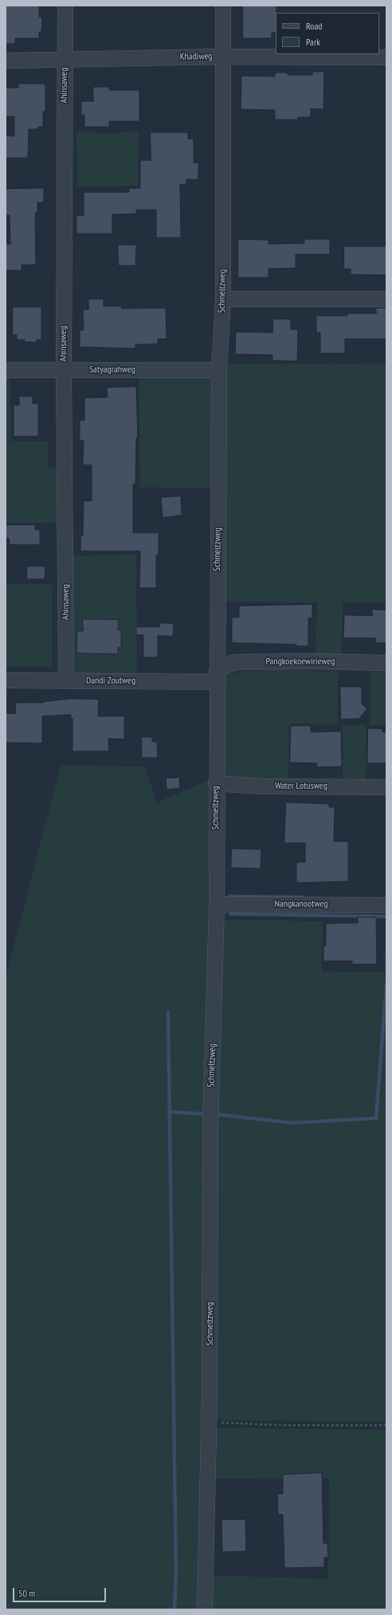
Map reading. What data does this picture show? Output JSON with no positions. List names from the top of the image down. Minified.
{"streets":{"street":["Khadiweg","Ahinsaweg","Schmeltzweg","Satyagrahweg","Pangkoekoewirieweg","Dandi Zoutweg","Water Lotusweg","Nangkanootweg"]},"crossings":[["Khadiweg","Ahinsaweg"],["Khadiweg","Schmeltzweg"],["Ahinsaweg","Satyagrahweg"],["Ahinsaweg","Dandi Zoutweg"],["Schmeltzweg","Satyagrahweg"],["Schmeltzweg","Pangkoekoewirieweg"],["Schmeltzweg","Dandi Zoutweg"],["Schmeltzweg","Water Lotusweg"],["Schmeltzweg","Nangkanootweg"],["Pangkoekoewirieweg","Dandi Zoutweg"]],"legend":["Road","Park"],"scale_bar":"50 m"}
